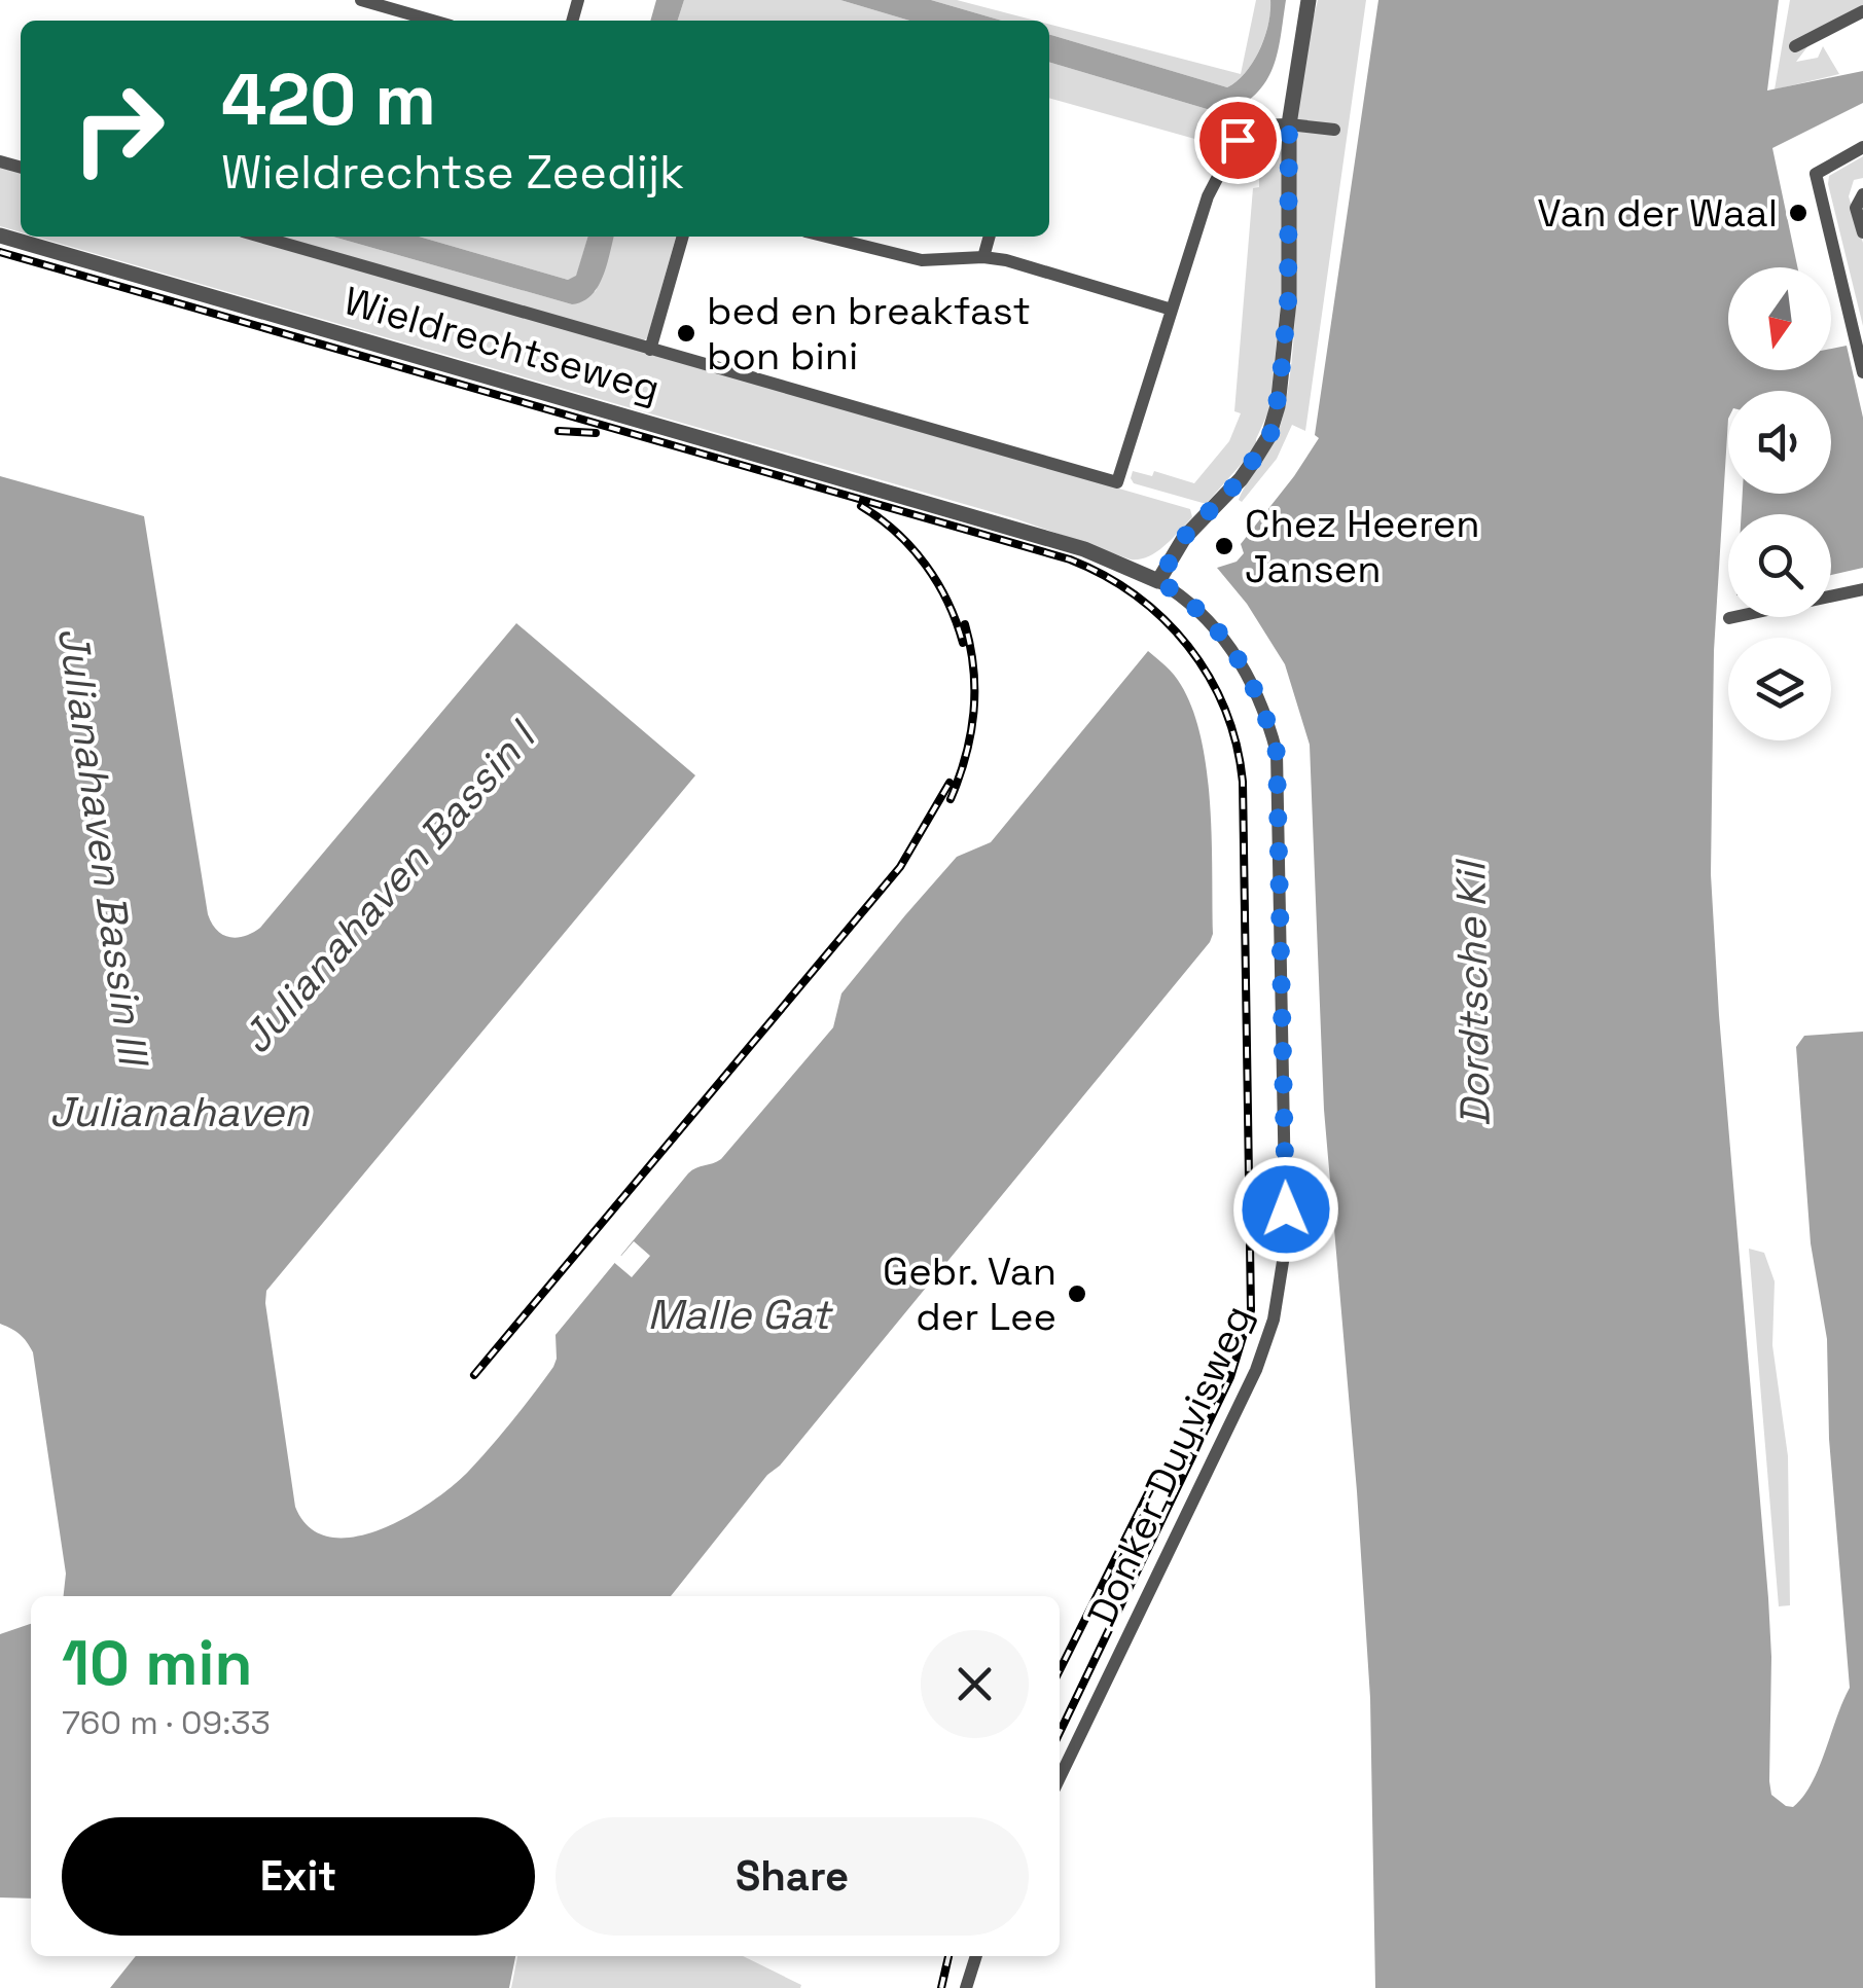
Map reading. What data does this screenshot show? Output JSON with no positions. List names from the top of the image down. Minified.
{"streets":{"street":["Wieldrechtseweg","Donker Duyvisweg"]},"crossings":[["Wieldrechtseweg","Donker Duyvisweg"]],"water":["Julianahaven Bassin III","Julianahaven Bassin I","Dordtsche Kil","Julianahaven","Malle Gat"],"places":["Van der Waal","bed en breakfast bon bini","Chez Heeren Jansen","Gebr. Van der Lee"],"north":"bottom","page":{"turn":["420 m","Wieldrechtse Zeedijk"],"heading":["10 min","760 m · 09:33"],"buttons":["Exit","Share"]}}
